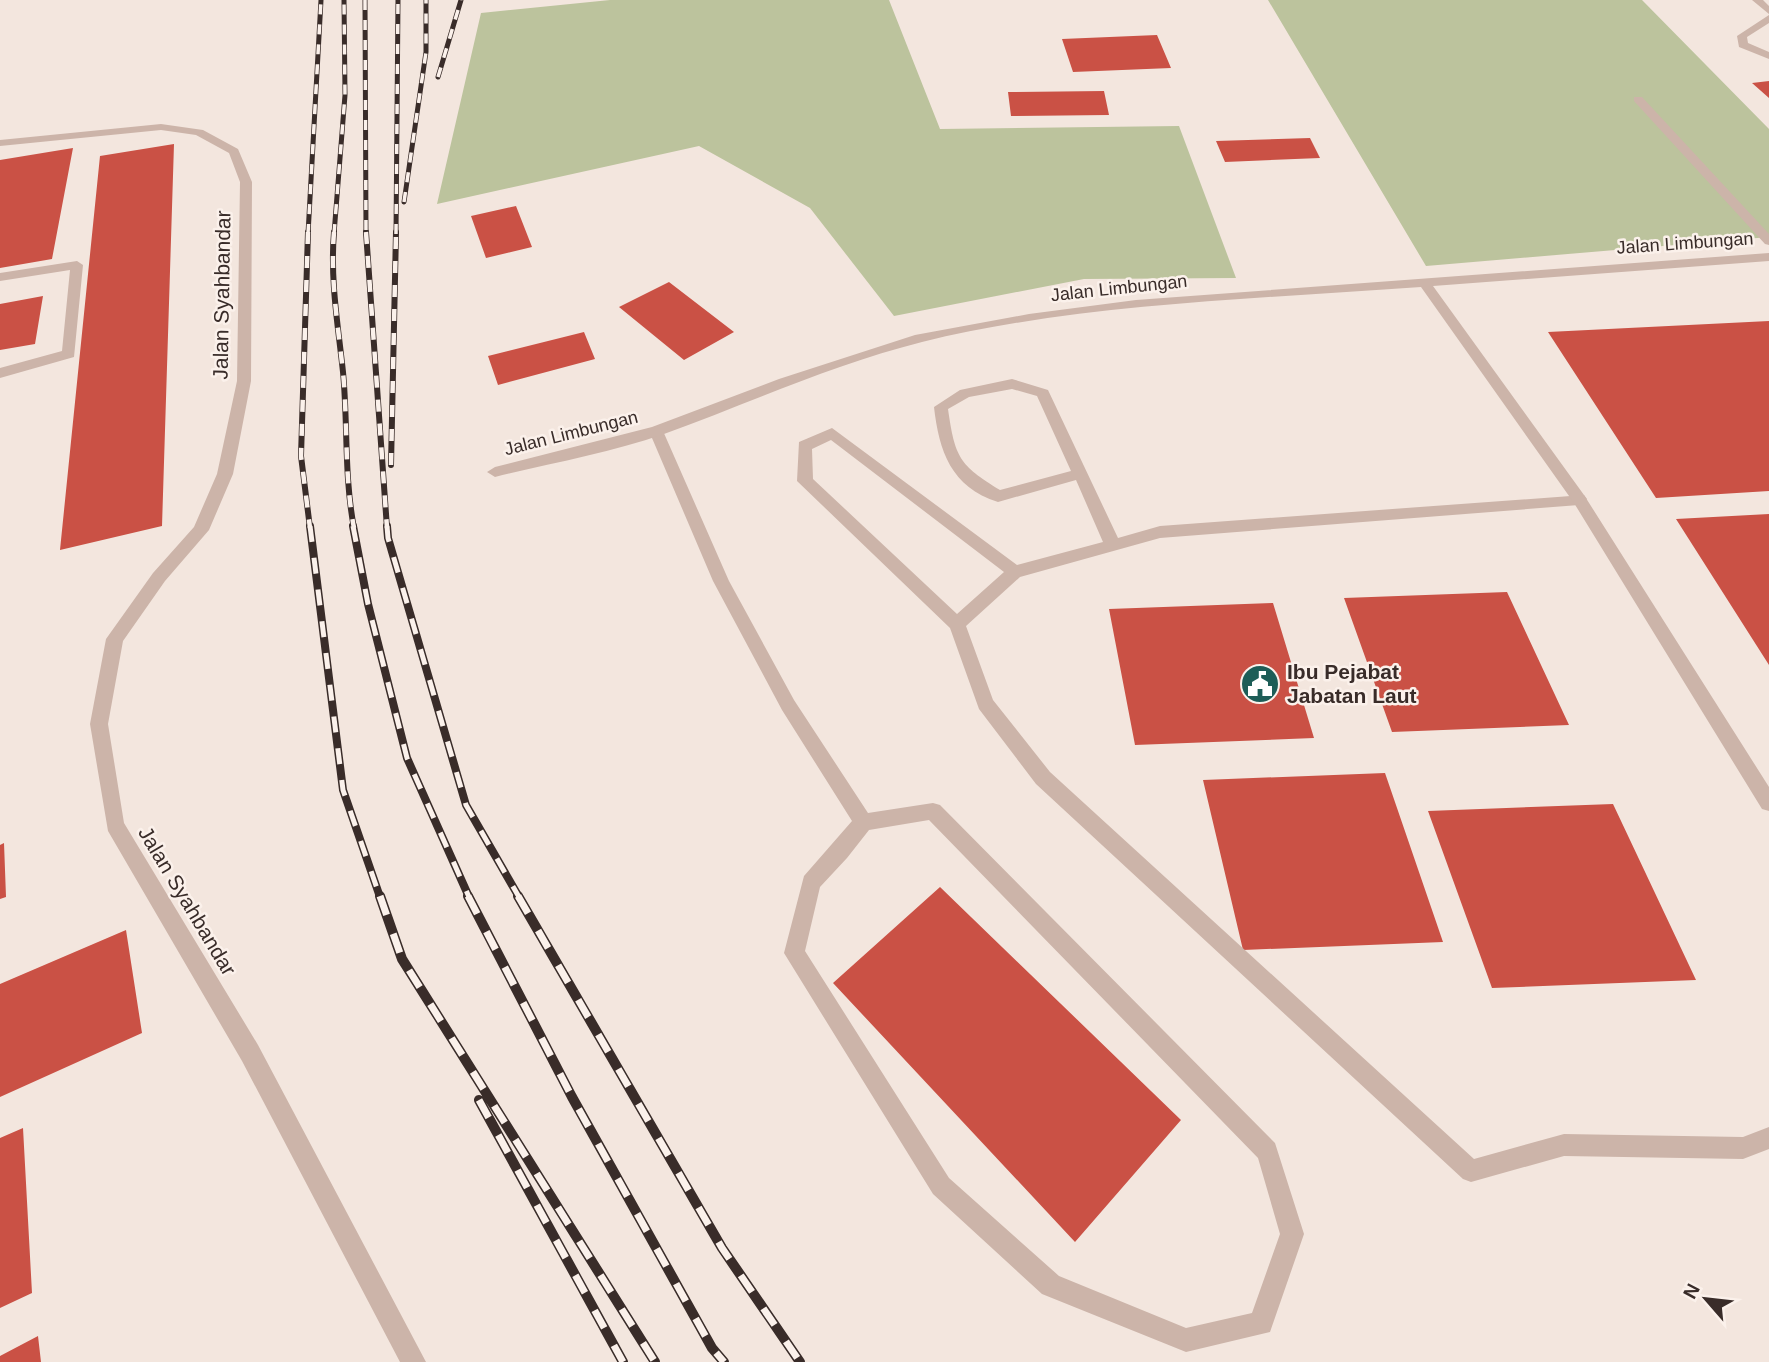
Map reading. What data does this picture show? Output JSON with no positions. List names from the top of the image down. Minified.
{"streets":{"street":["Jalan Limbungan","Jalan Syahbandar"]},"places":{"public building":["Ibu Pejabat Jabatan Laut"]},"north":"top left"}
